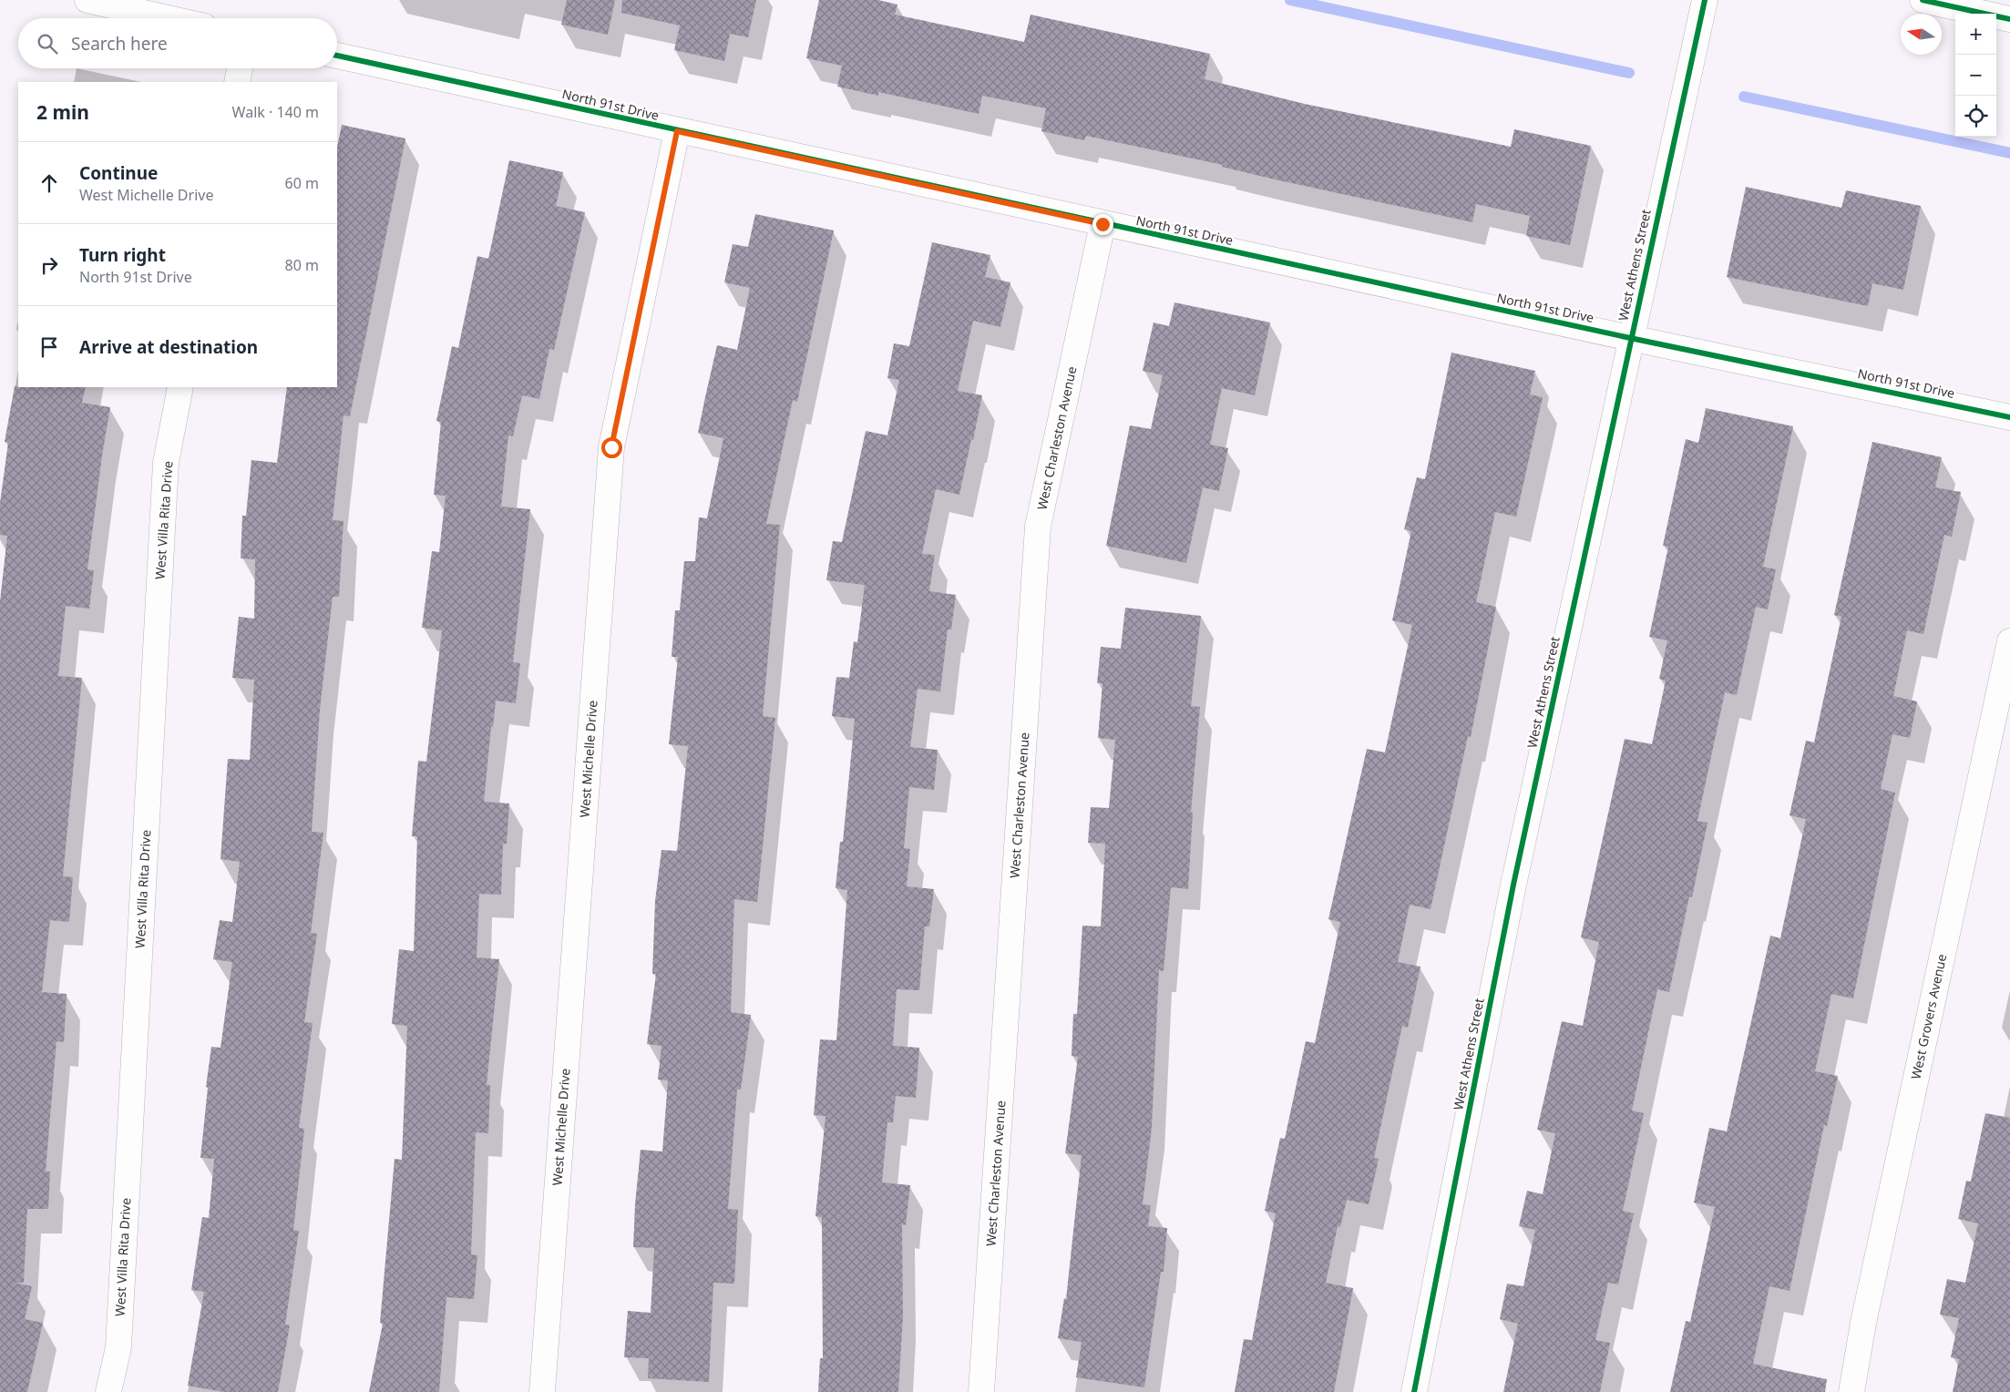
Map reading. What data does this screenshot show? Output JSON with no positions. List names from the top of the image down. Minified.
{"streets":{"street":["North 91st Drive","West Athens Street","West Charleston Avenue","West Villa Rita Drive","West Michelle Drive","West Grovers Avenue"]},"crossings":[["North 91st Drive","West Athens Street"],["North 91st Drive","West Charleston Avenue"],["North 91st Drive","West Michelle Drive"]],"north":"left","page":{"map_buttons":["+","−"],"search":"Search here","heading":["2 min","Walk · 140 m"],"list":[["Continue","West Michelle Drive","60 m"],["Turn right","North 91st Drive","80 m"],"Arrive at destination"]}}
